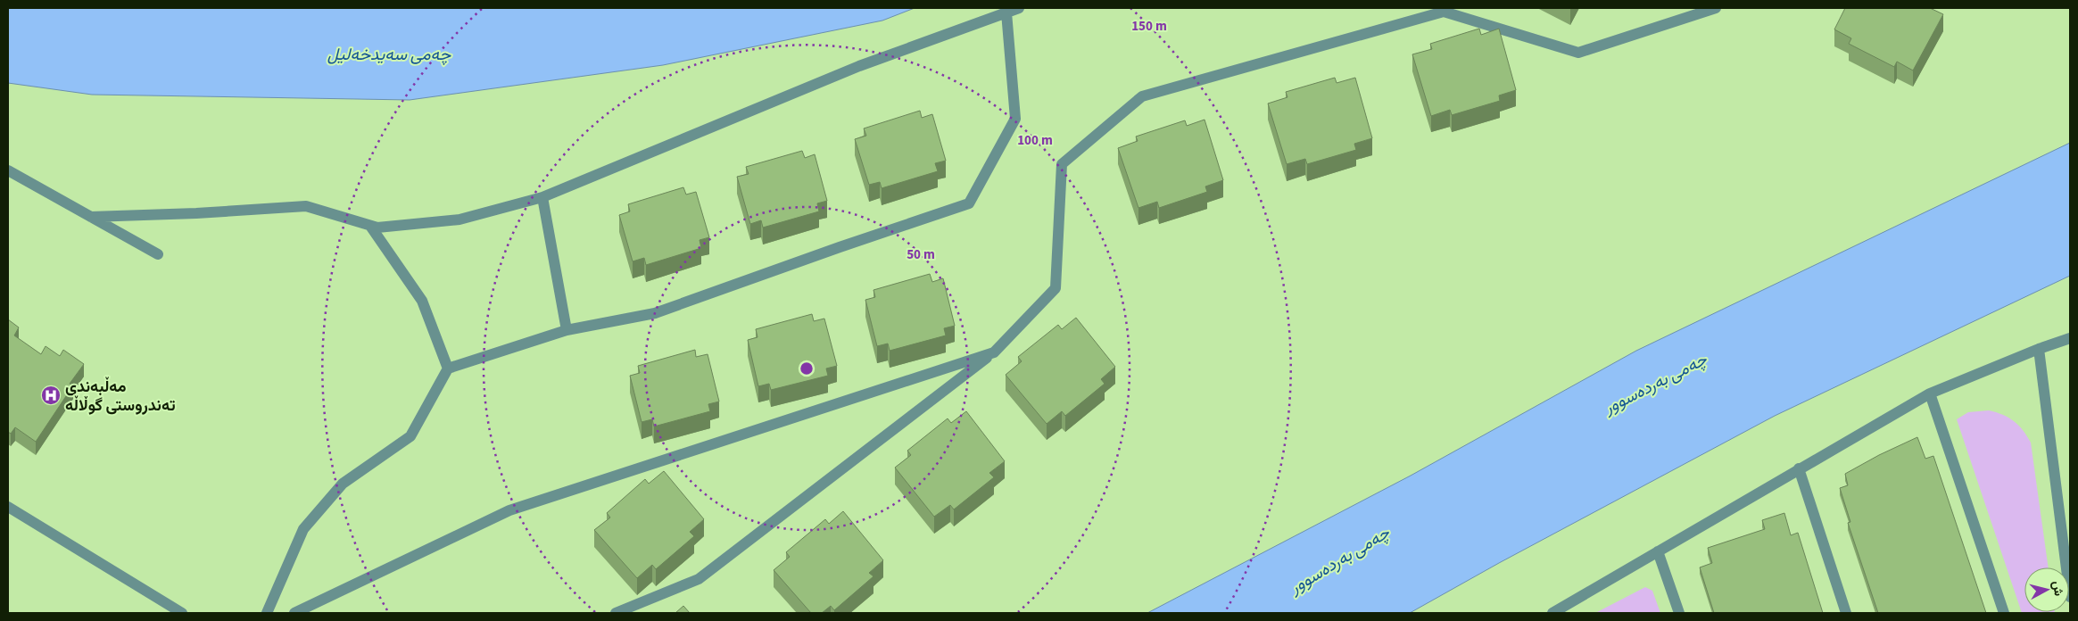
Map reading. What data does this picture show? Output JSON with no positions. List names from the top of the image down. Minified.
{"water":["چەمی سەیدخەلیل","چەمی بەردەسوور"],"places":{"hospital":["مەڵبەندی تەندروستی گوڵاڵە"]},"north":"right","rings":["150 m","100 m","50 m"]}
